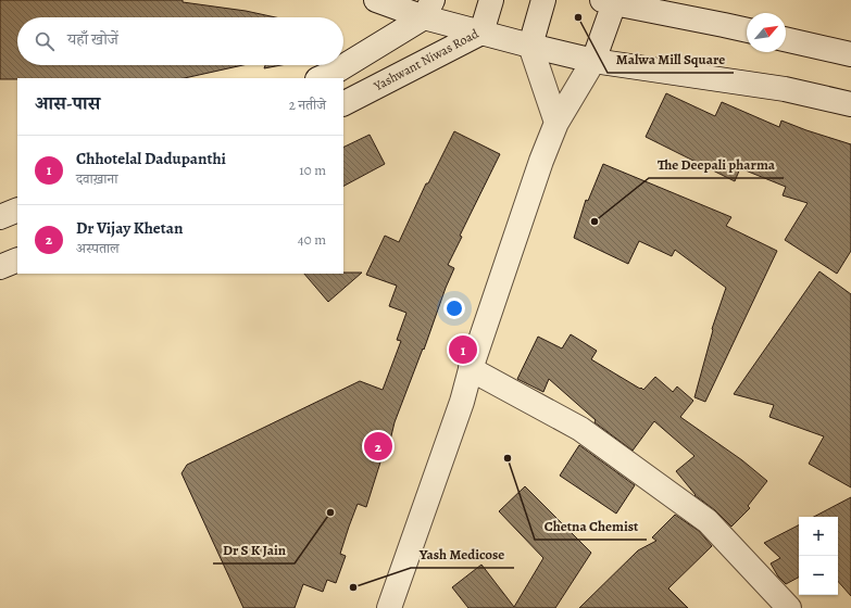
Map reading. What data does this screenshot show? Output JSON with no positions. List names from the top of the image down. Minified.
{"streets":{"main road":["Yashwant Niwas Road"]},"places":["Malwa Mill Square","The Deepali pharma","Chetna Chemist","Dr S K Jain","Yash Medicose"],"north":"top right","page":{"search":"यहाँ खोजें","heading":["आस-पास","2 नतीजे"],"list":[{"mark":"1","name":"Chhotelal Dadupanthi","note":"दवाख़ाना","value":"10 m"},{"mark":"2","name":"Dr Vijay Khetan","note":"अस्पताल","value":"40 m"}],"pins":["1","2"],"map_buttons":["+","−"]}}
